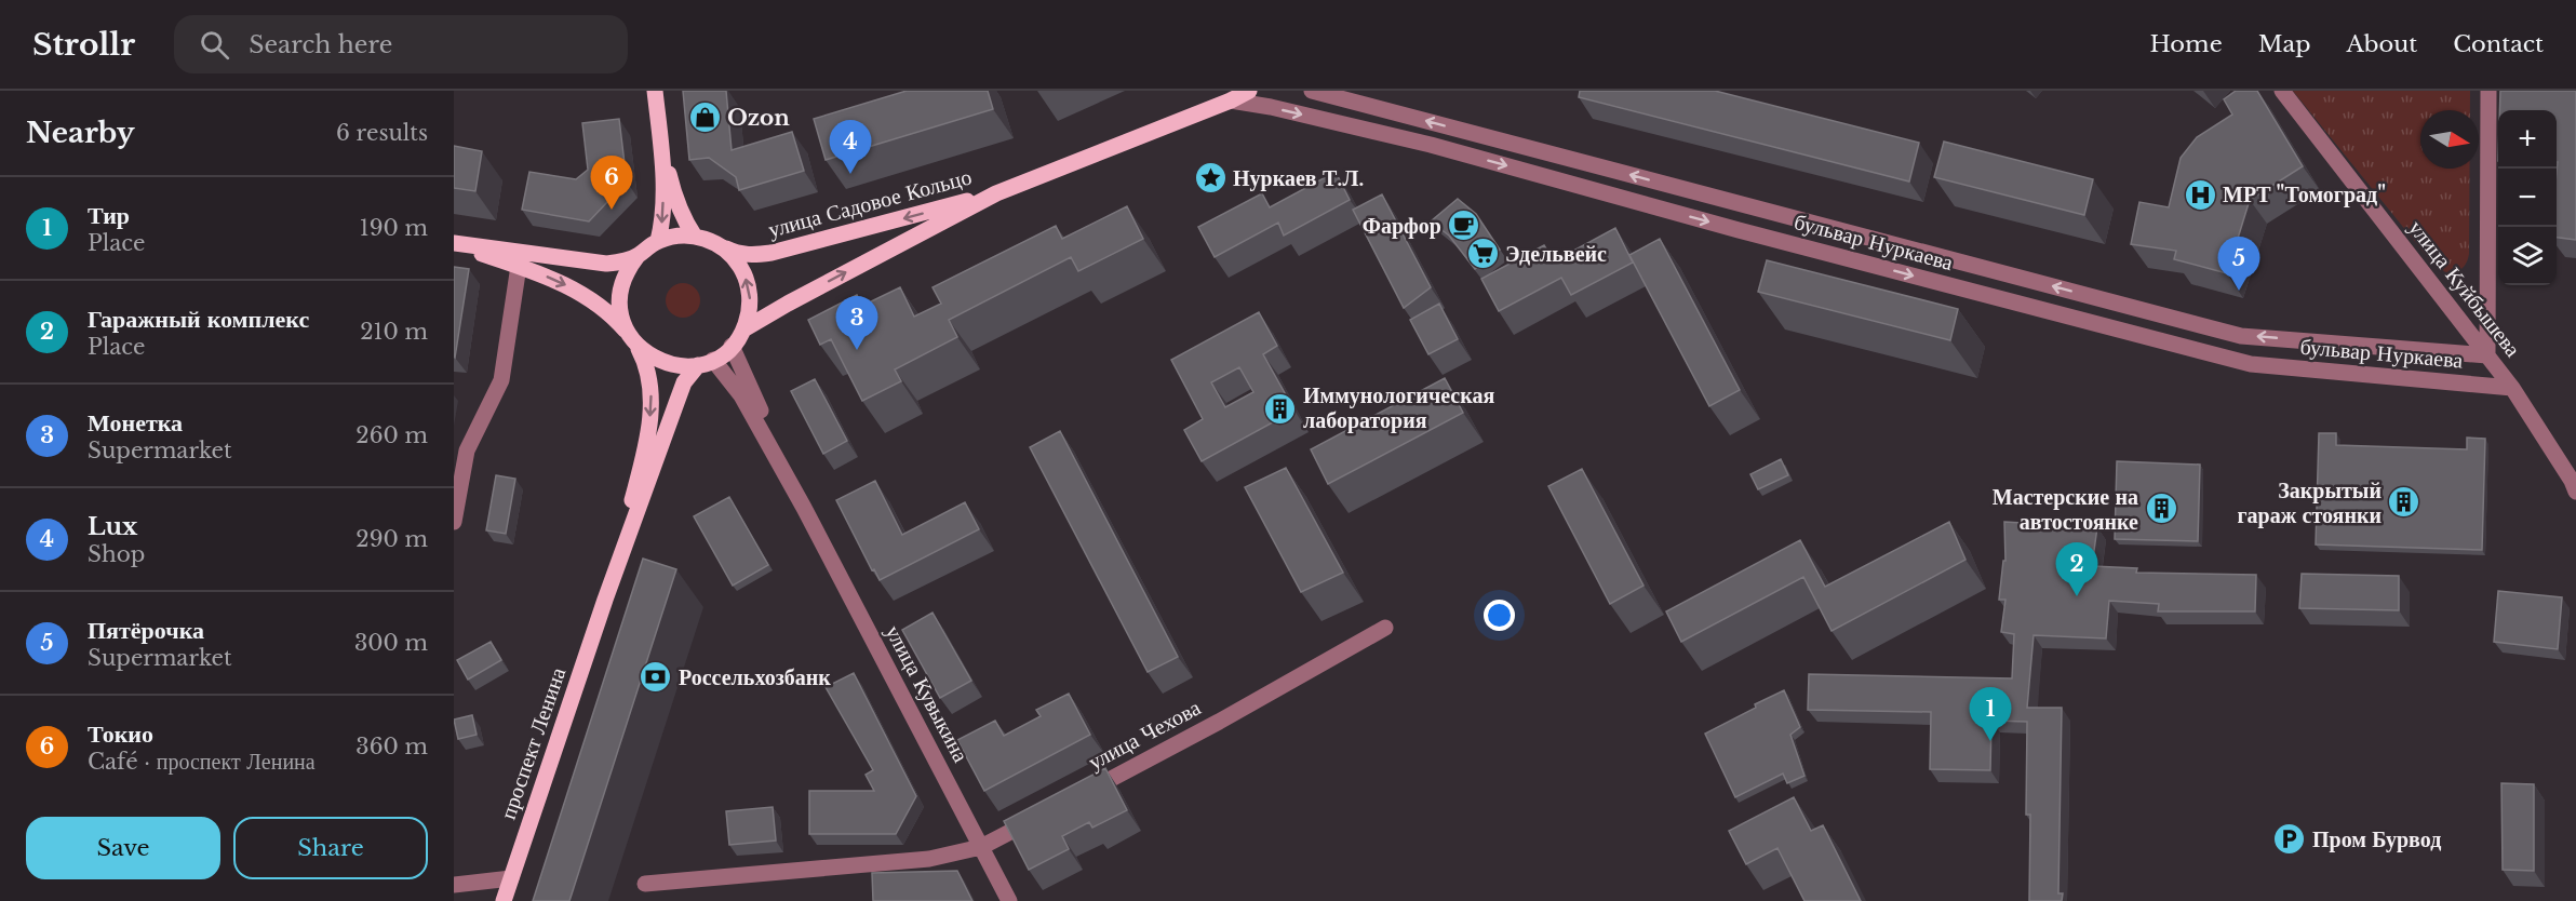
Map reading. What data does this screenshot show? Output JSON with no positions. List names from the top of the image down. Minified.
{"streets":{"main road":["улица Садовое Кольцо","проспект Ленина"],"street":["бульвар Нуркаева","улица Куйбышева","улица Кувыкина","улица Чехова"]},"crossings":[["улица Садовое Кольцо","бульвар Нуркаева"],["улица Садовое Кольцо","улица Кувыкина"],["улица Садовое Кольцо","проспект Ленина"],["бульвар Нуркаева","улица Куйбышева"],["улица Кувыкина","проспект Ленина"]],"places":{"shop":["Ozon"],"place":["Нуркаев Т.Л."],"hospital":["МРТ \"Томоград\""],"cafe":["Фарфор"],"supermarket":["Эдельвейс"],"building":["Иммунологическая лаборатория","Закрытый гараж стоянки","Мастерские на автостоянке"],"bank":["Россельхозбанк"],"parking":["Пром Бурвод"]},"north":"right","page":{"header":"Strollr","search":"Search here","nav":["Home","Map","About","Contact"],"heading":["Nearby","6 results"],"map_buttons":["+","−"],"pins":["4","6","5","3","2","1"],"list":[{"mark":"1","name":"Тир","note":"Place","value":"190 m"},{"mark":"2","name":"Гаражный комплекс","note":"Place","value":"210 m"},{"mark":"3","name":"Монетка","note":"Supermarket","value":"260 m"},{"mark":"4","name":"Lux","note":"Shop","value":"290 m"},{"mark":"5","name":"Пятёрочка","note":"Supermarket","value":"300 m"},{"mark":"6","name":"Токио","note":"Café · проспект Ленина","value":"360 m"}],"buttons":["Save","Share"]}}
